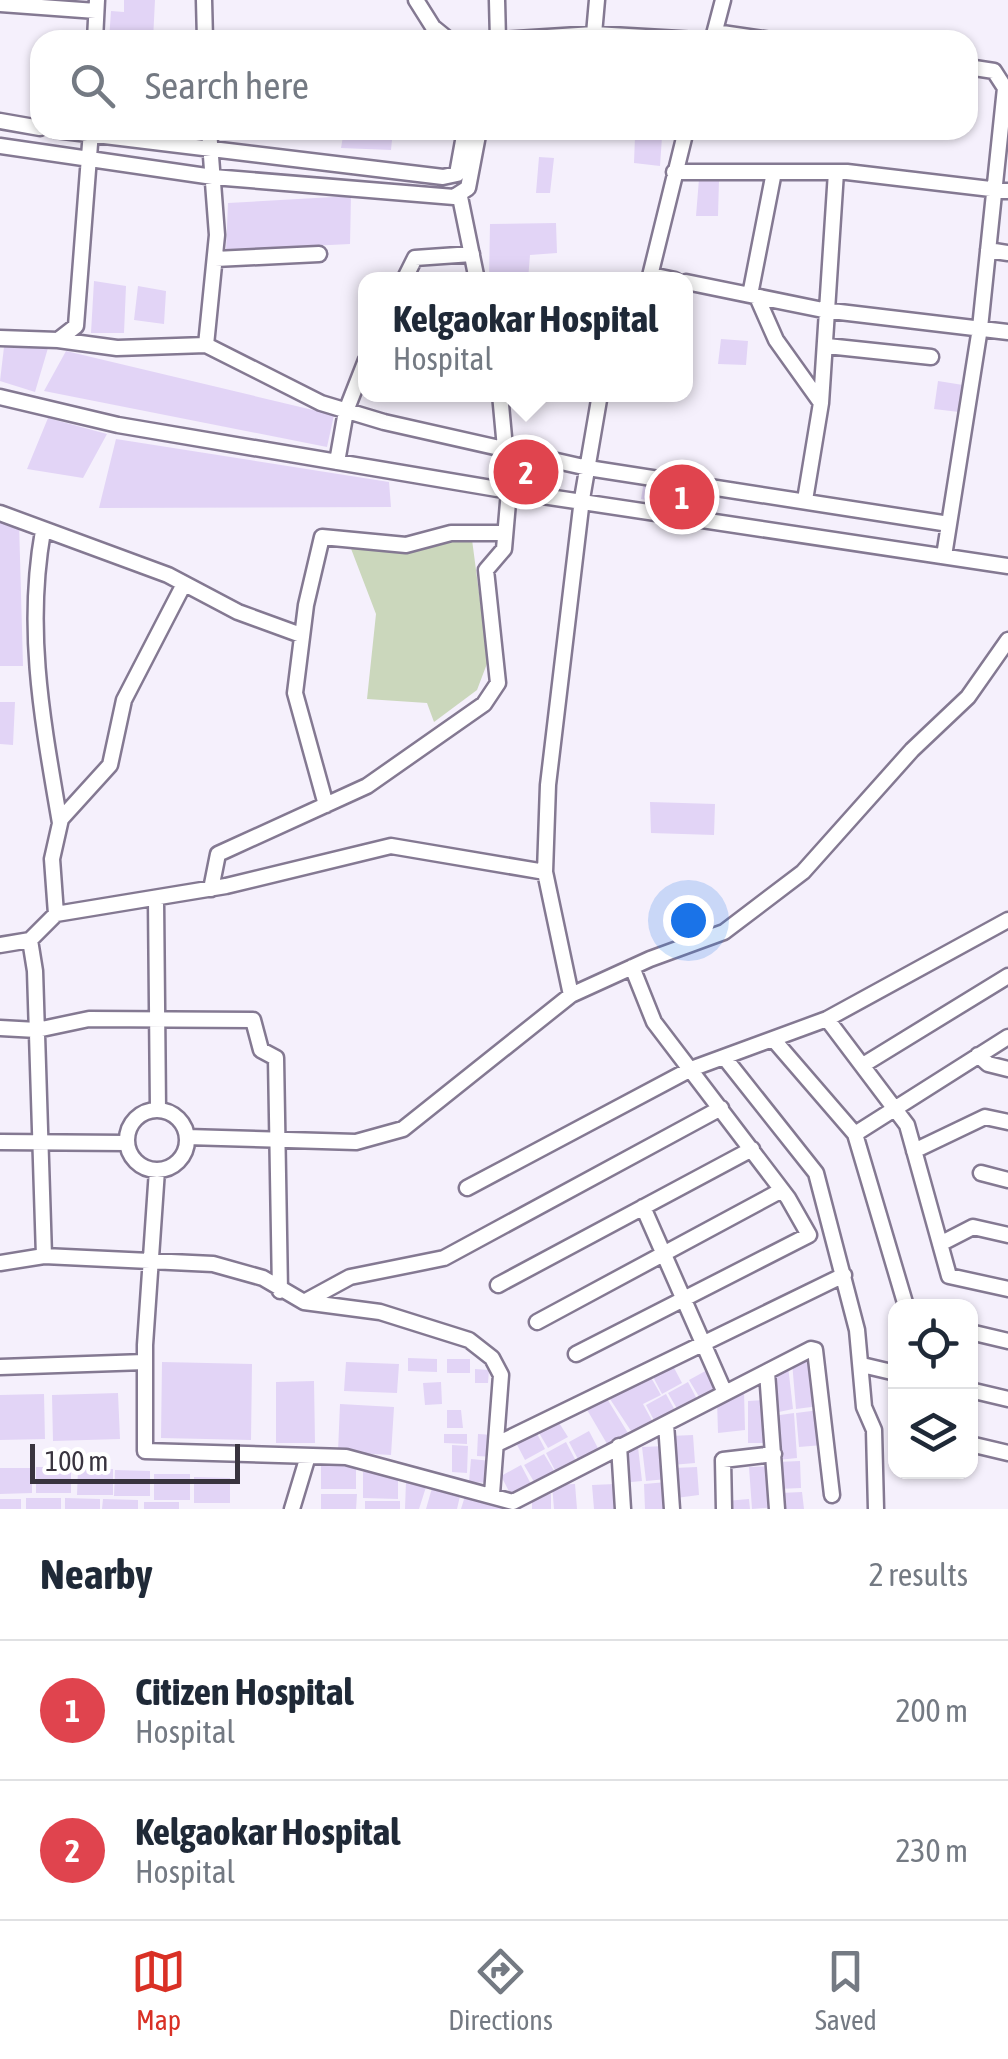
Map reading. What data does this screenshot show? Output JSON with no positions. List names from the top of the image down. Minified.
{"scale_bar":"100 m","page":{"search":"Search here","popup":["Kelgaokar Hospital","Hospital"],"pins":["2","1"],"scale":"100 m","heading":["Nearby","2 results"],"list":[{"mark":"1","name":"Citizen Hospital","note":"Hospital","value":"200 m"},{"mark":"2","name":"Kelgaokar Hospital","note":"Hospital","value":"230 m"}],"nav":["Map","Directions","Saved"]}}
